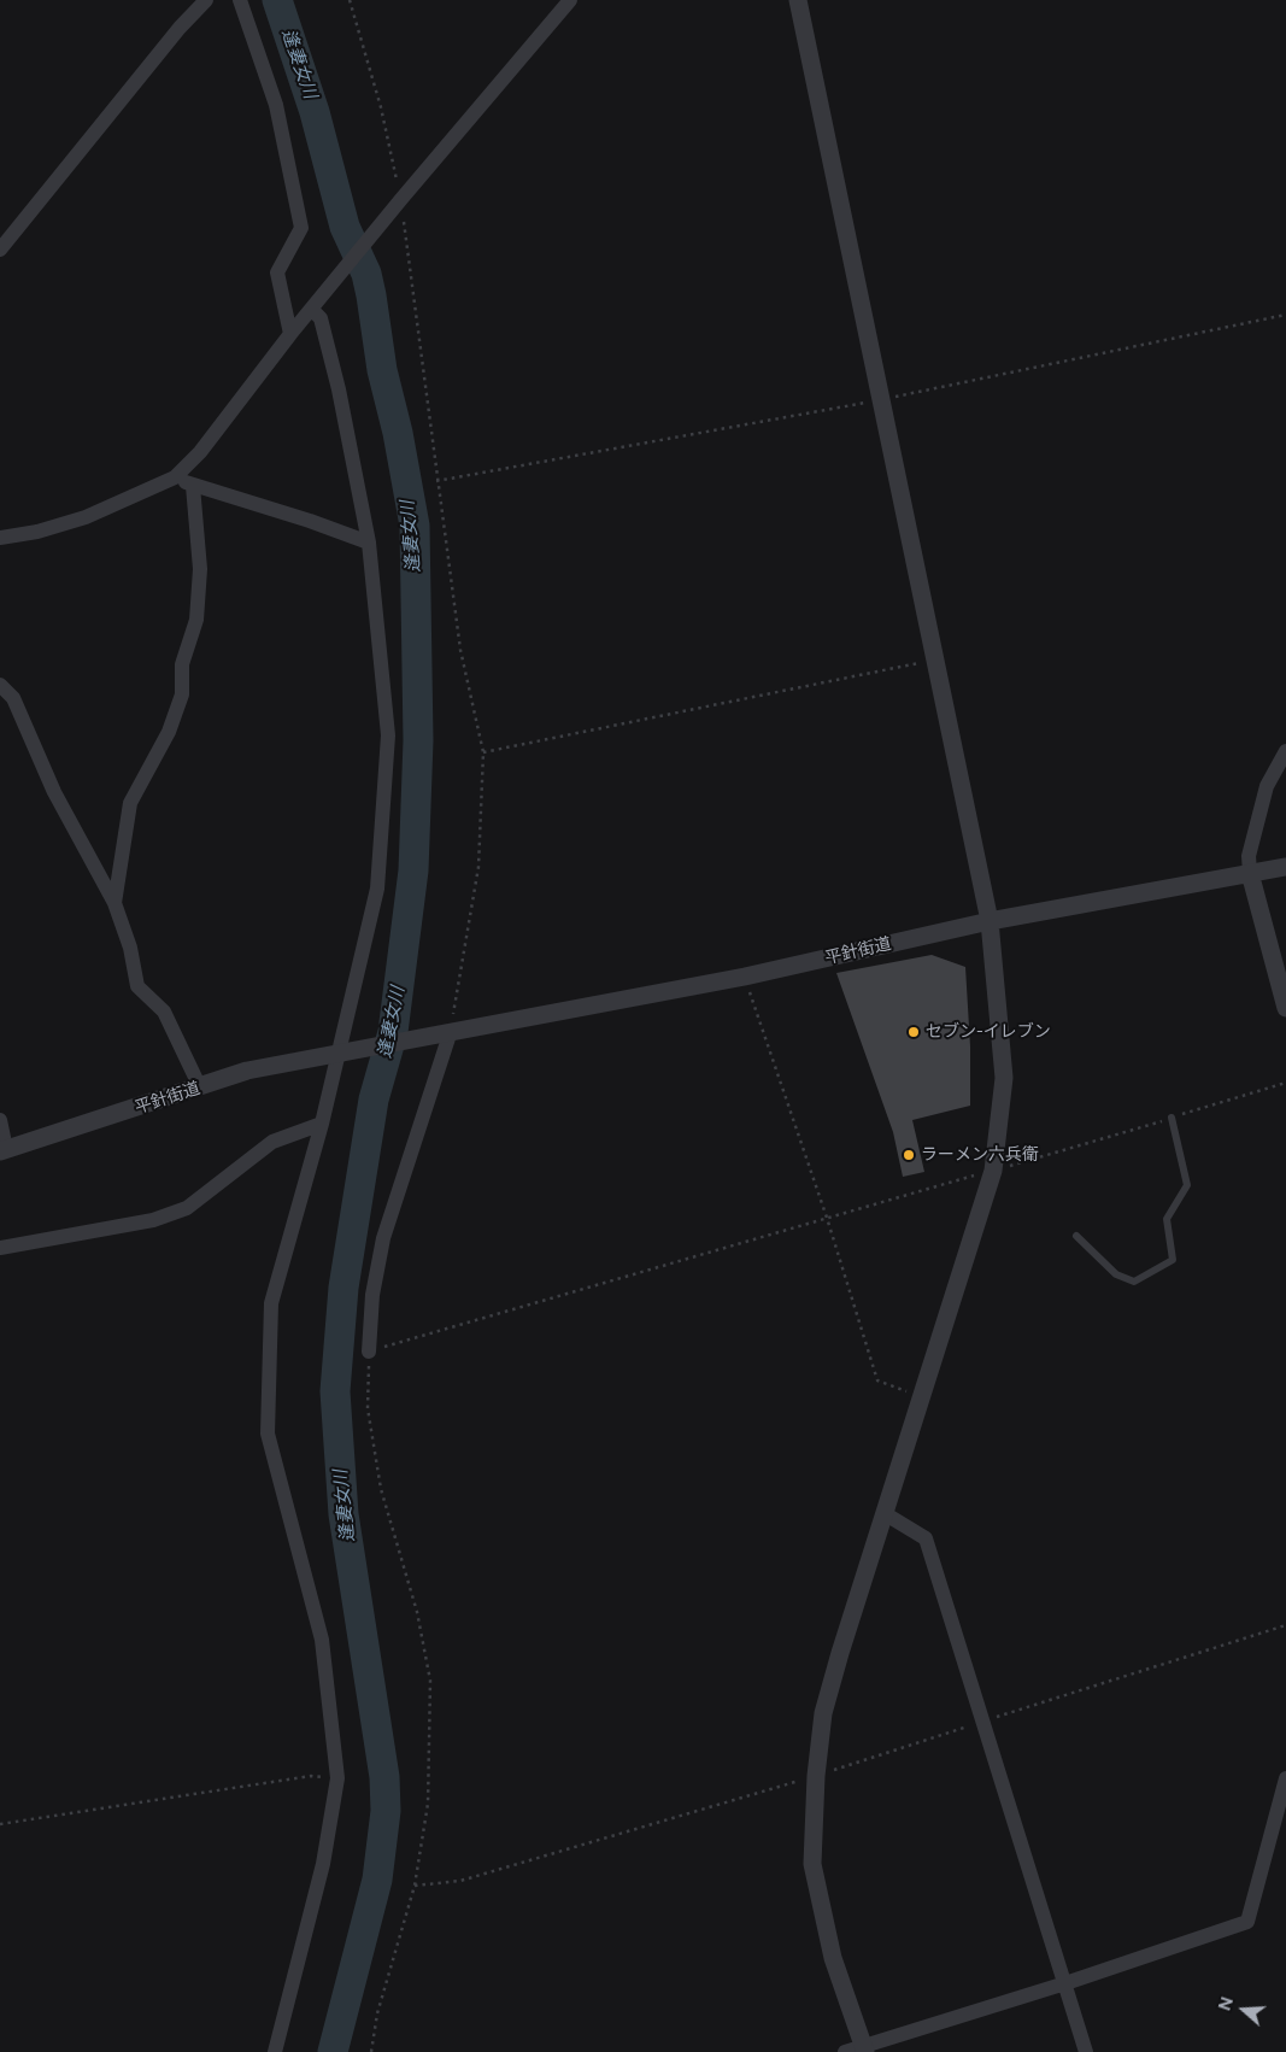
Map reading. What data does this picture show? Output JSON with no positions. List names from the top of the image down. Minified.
{"streets":{"street":["平針街道"]},"water":["逢妻女川"],"places":["セブン-イレブン","ラーメン六兵衛"],"north":"left"}
